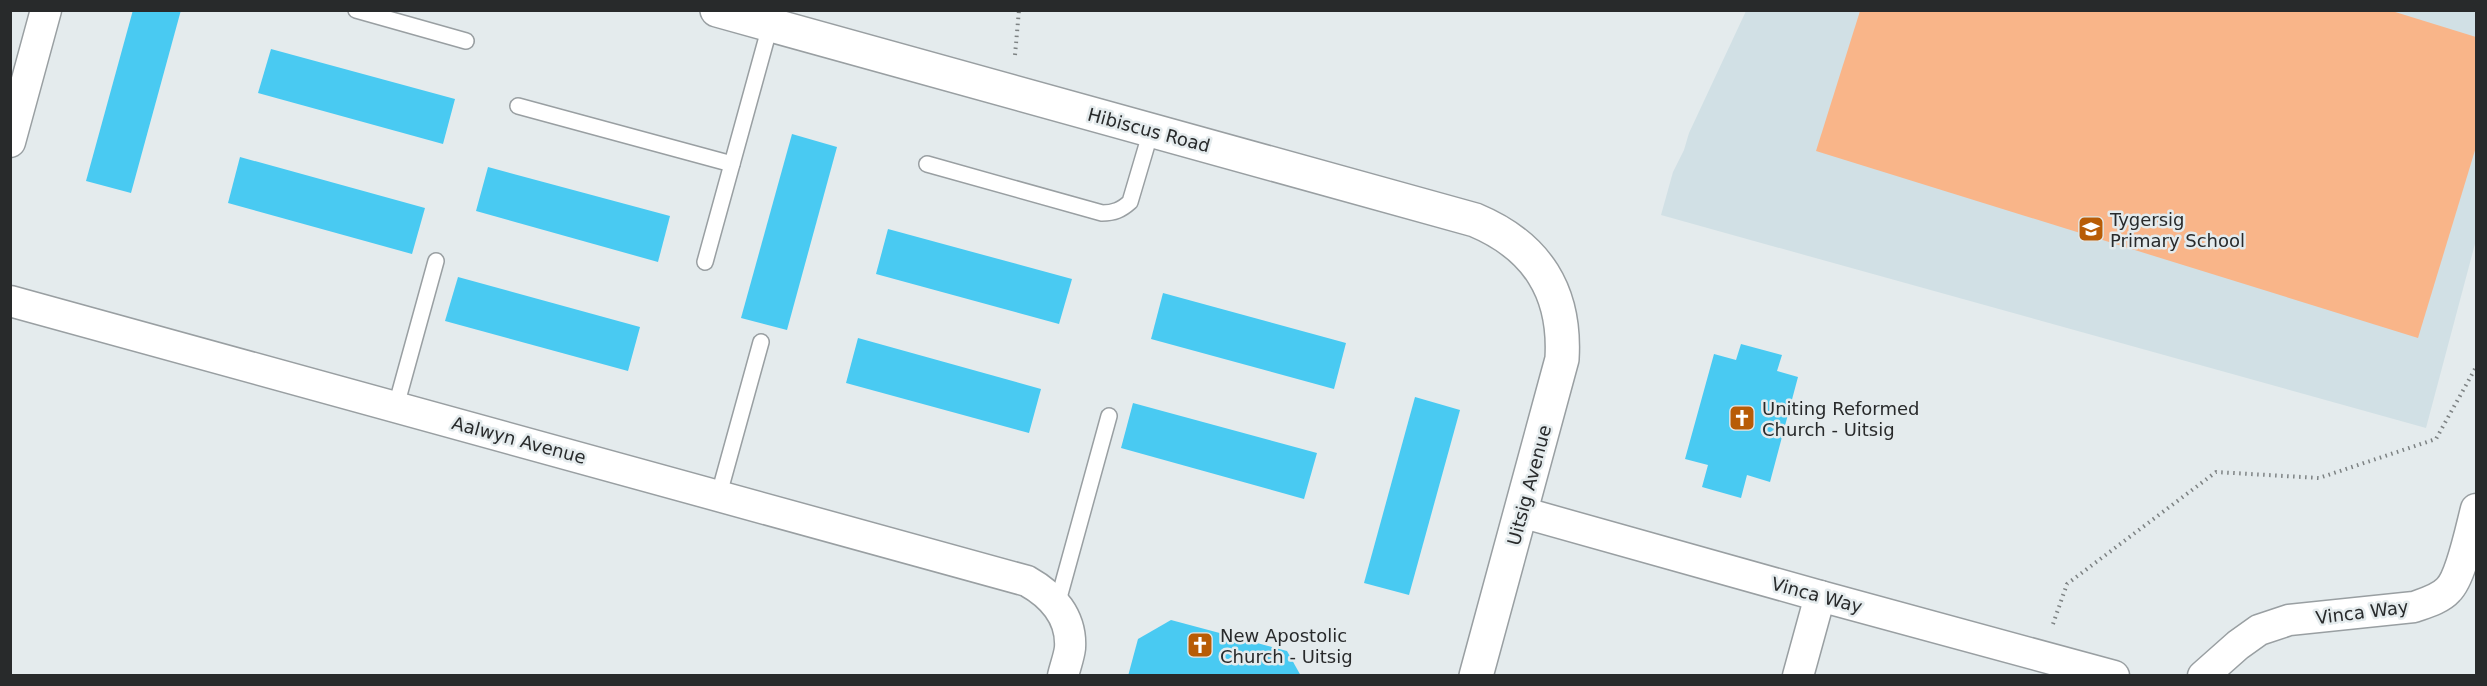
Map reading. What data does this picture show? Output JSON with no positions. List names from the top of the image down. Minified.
{"streets":{"street":["Hibiscus Road","Aalwyn Avenue","Uitsig Avenue","Vinca Way"]},"crossings":[["Hibiscus Road","Uitsig Avenue"],["Uitsig Avenue","Vinca Way"]],"places":{"school or university":["Tygersig Primary School"],"church":["Uniting Reformed Church - Uitsig","New Apostolic Church - Uitsig"]}}
